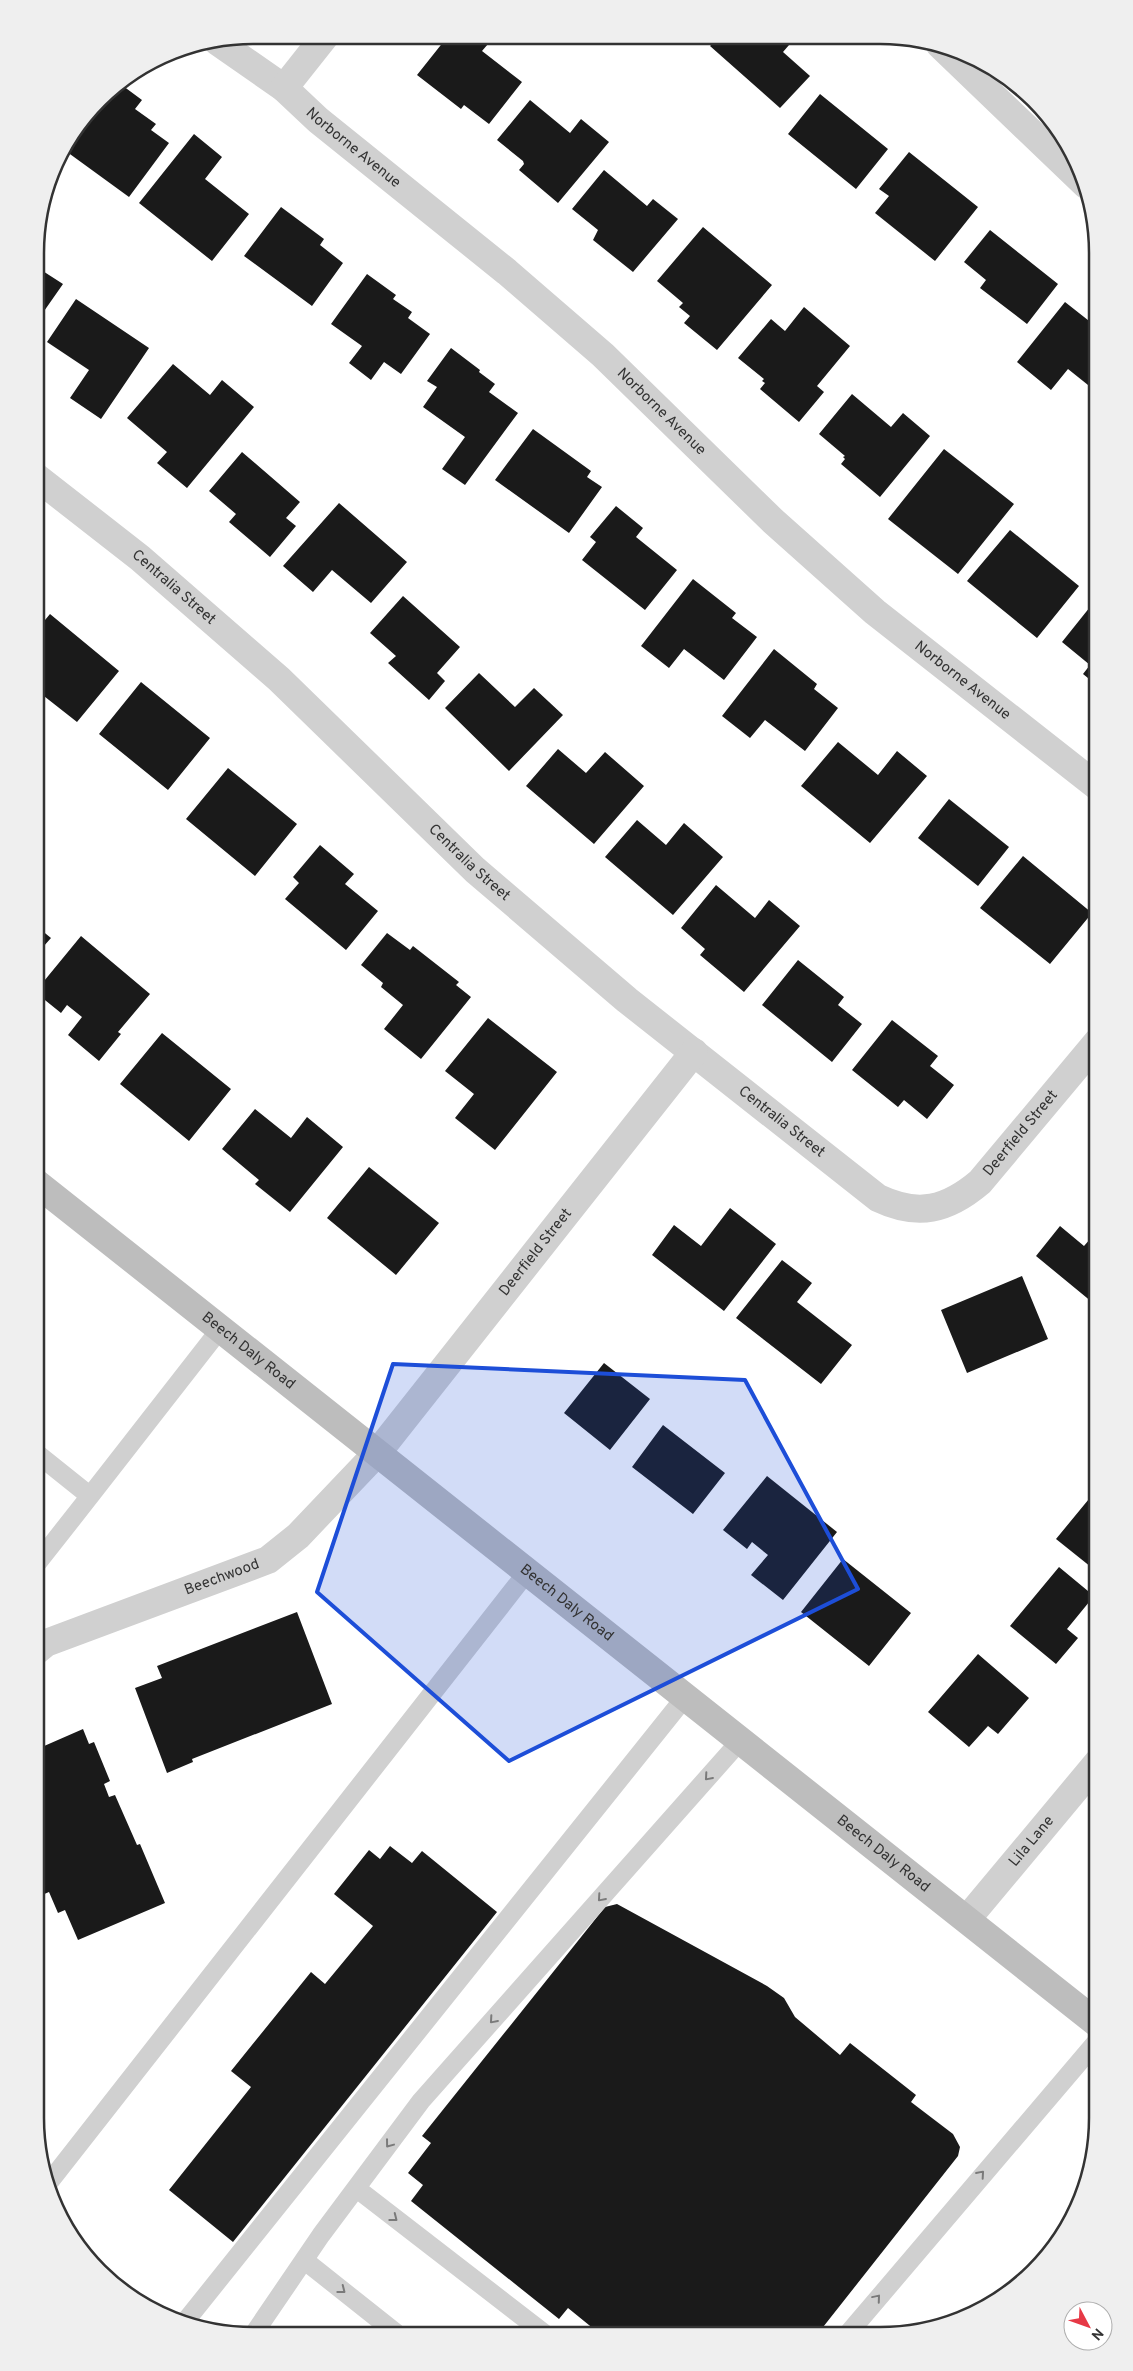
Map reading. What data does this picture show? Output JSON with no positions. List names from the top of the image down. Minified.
{"streets":{"main road":["Beech Daly Road"],"street":["Norborne Avenue","Centralia Street","Deerfield Street","Beechwood","Lila Lane"]},"crossings":[["Centralia Street","Deerfield Street"],["Deerfield Street","Beech Daly Road"],["Deerfield Street","Beechwood"],["Beech Daly Road","Beechwood"],["Beech Daly Road","Lila Lane"]],"north":"bottom right"}
